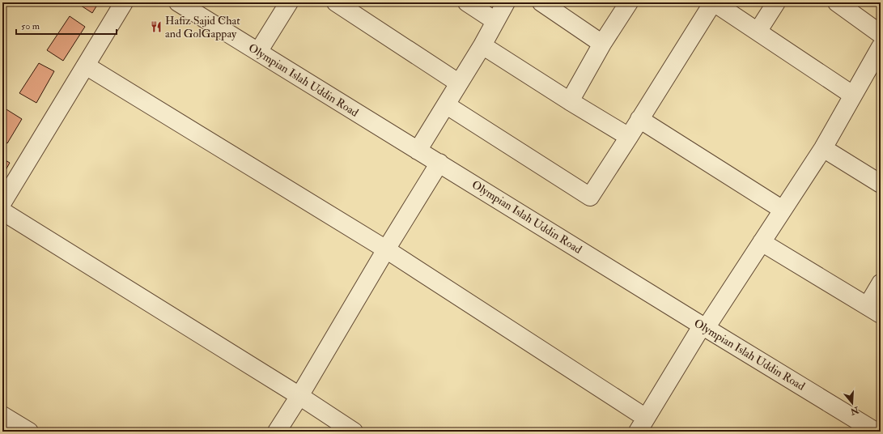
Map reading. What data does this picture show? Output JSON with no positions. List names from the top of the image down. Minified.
{"streets":{"street":["Olympian Islah Uddin Road"]},"places":{"restaurant":["Hafiz Sajid Chat and GolGappay"]},"scale_bar":"50 m","north":"bottom"}
